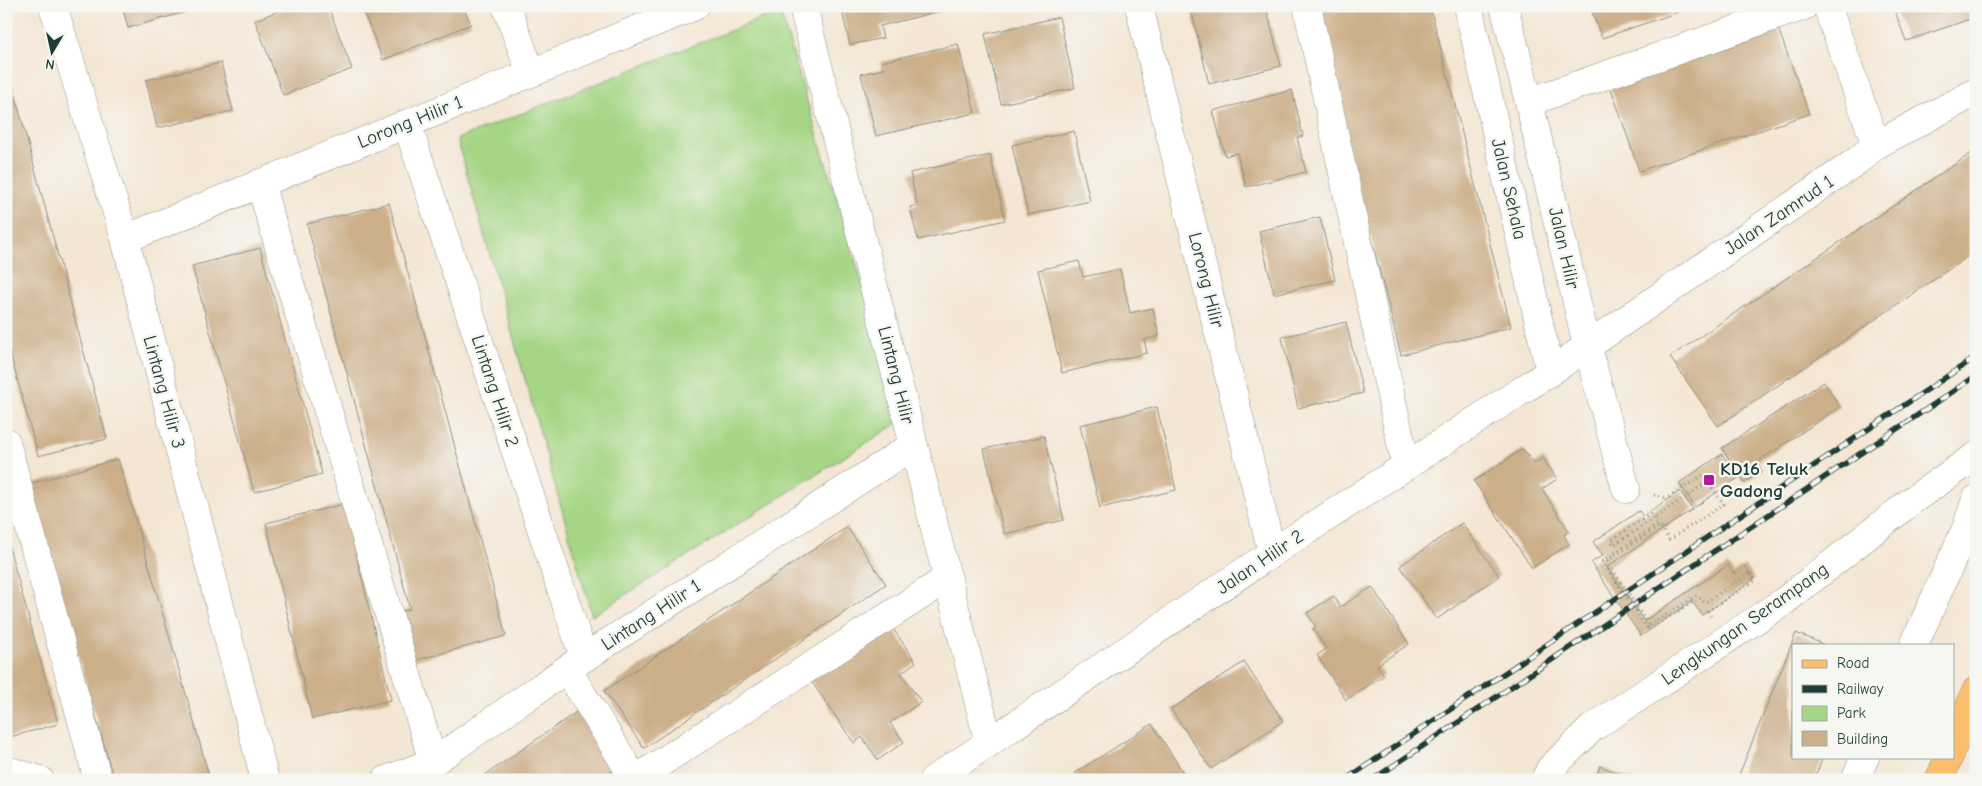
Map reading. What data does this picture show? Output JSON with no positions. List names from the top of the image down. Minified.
{"streets":{"street":["Lorong Hilir 1","Jalan Sehala","Jalan Zamrud 1","Jalan Hilir","Lorong Hilir","Lintang Hilir","Lintang Hilir 2","Lintang Hilir 3","Jalan Hilir 2","Lintang Hilir 1","Lengkungan Serampang"]},"crossings":[["Lorong Hilir 1","Lintang Hilir 2"],["Lorong Hilir 1","Lintang Hilir 3"],["Jalan Sehala","Jalan Hilir 2"],["Jalan Zamrud 1","Jalan Hilir"],["Jalan Zamrud 1","Jalan Hilir 2"],["Jalan Hilir","Jalan Hilir 2"],["Lorong Hilir","Jalan Hilir 2"],["Lintang Hilir","Jalan Hilir 2"],["Lintang Hilir","Lintang Hilir 1"],["Lintang Hilir 2","Lintang Hilir 1"]],"places":{"transit":["KD16 Teluk Gadong"]},"legend":["Road","Railway","Park","Building"],"north":"bottom"}
